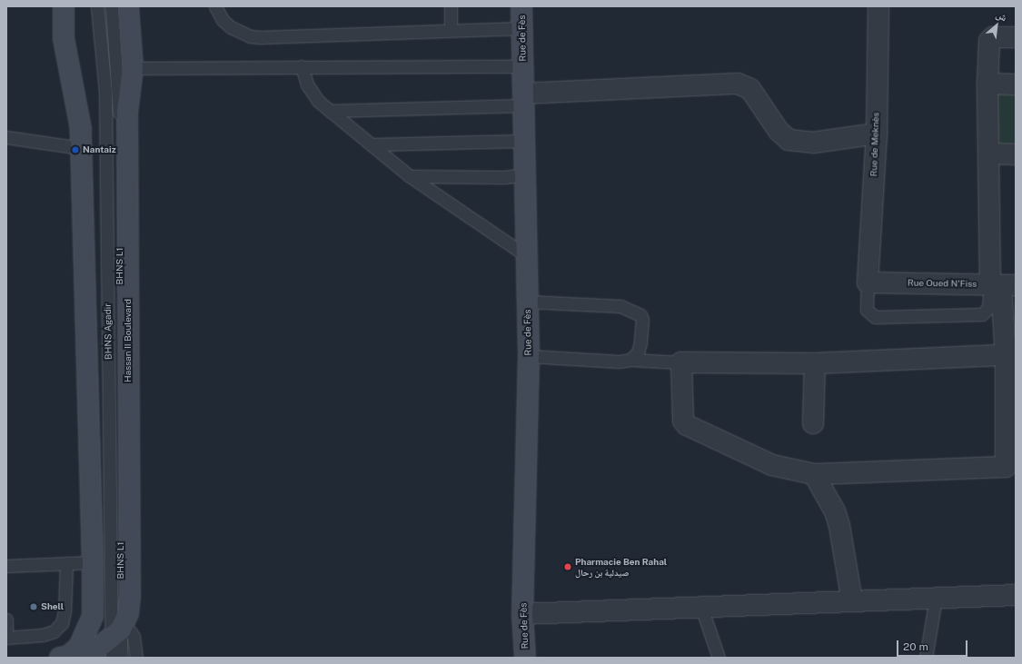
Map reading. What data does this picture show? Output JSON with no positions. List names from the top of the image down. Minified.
{"streets":{"street":["Rue de Fès","Rue de Meknès","Rue Oued N'Fiss","Hassan II Boulevard"],"lane":["BHNS L1","BHNS Agadir"]},"crossings":[["Rue de Meknès","Rue Oued N'Fiss"],["BHNS L1","BHNS Agadir"],["BHNS L1","Hassan II Boulevard"],["BHNS Agadir","Hassan II Boulevard"]],"places":["Nantaiz","Pharmacie Ben Rahal صيدلية بن رحال","Shell"],"scale_bar":"20 m","north":"top right"}
